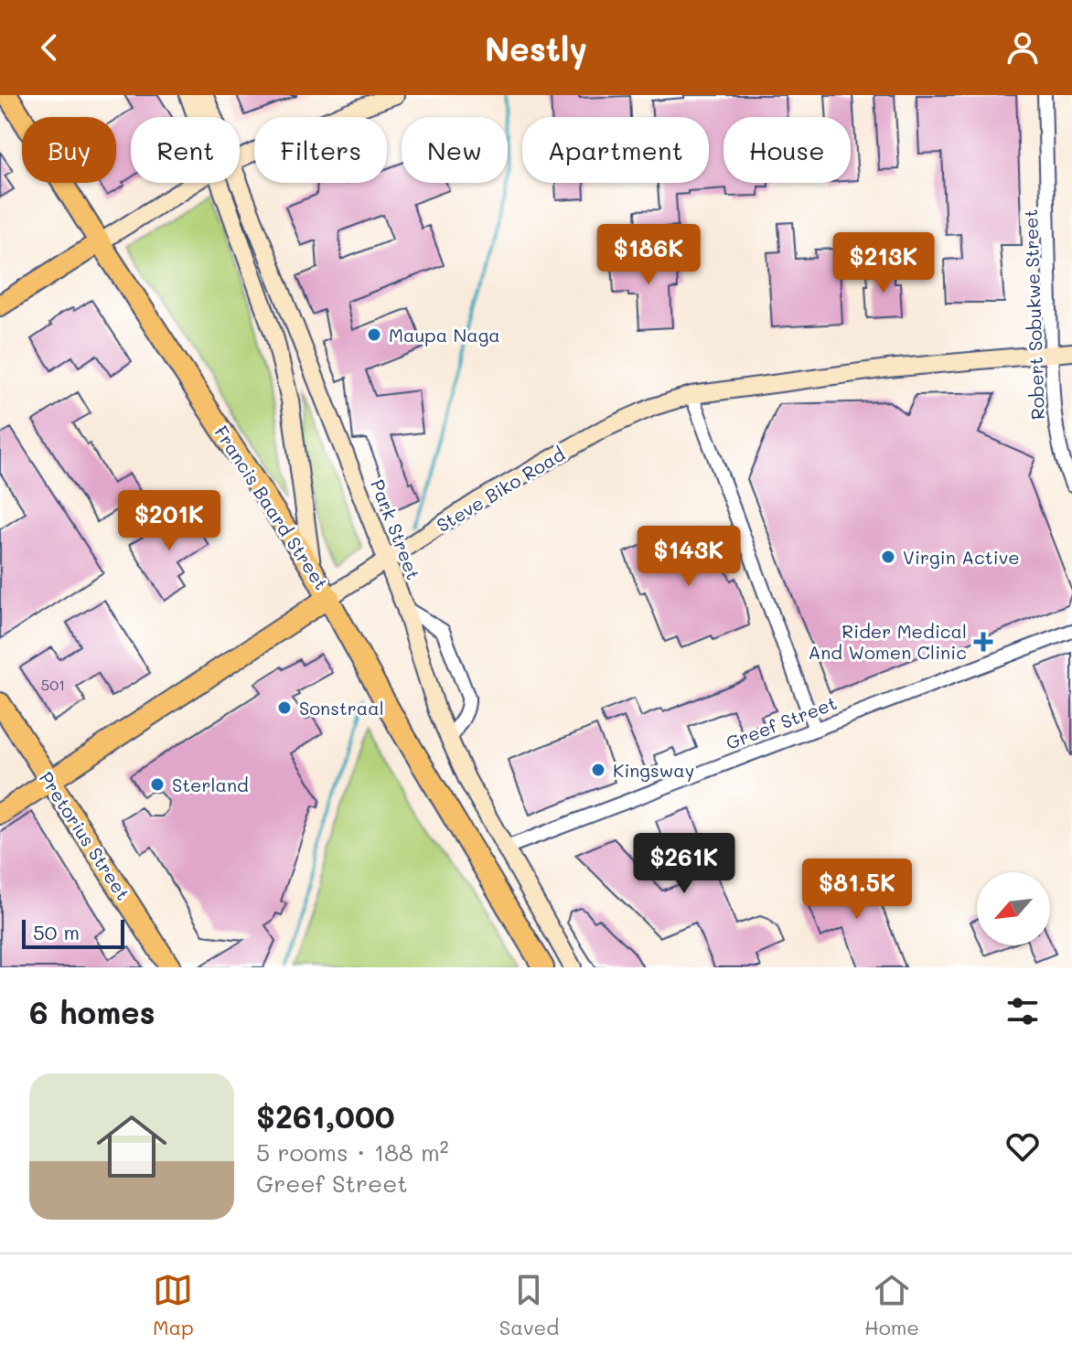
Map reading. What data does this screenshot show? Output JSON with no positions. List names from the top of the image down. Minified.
{"streets":{"main road":["Steve Biko Road","Francis Baard Street","Pretorius Street"],"street":["Robert Sobukwe Street","Park Street","Greef Street"]},"crossings":[["Robert Sobukwe Street","Steve Biko Road"],["Steve Biko Road","Francis Baard Street"],["Steve Biko Road","Park Street"],["Steve Biko Road","Pretorius Street"],["Francis Baard Street","Park Street"],["Park Street","Greef Street"]],"places":{"other":["Maupa Naga","Virgin Active","Sonstraal","Kingsway","Sterland"],"health":["Rider Medical And Women Clinic"]},"house_numbers":["501"],"scale_bar":"50 m","north":"bottom left","page":{"header":"Nestly","chip":["Buy","Rent","Filters","New","Apartment","House"],"price":["$186K","$213K","$201K","$143K","$261K","$81.5K"],"scale":"50 m","heading":"6 homes","list":[{"name":"$261,000","note":"5 rooms · 188 m² · Greef Street"}],"tabs":["Map","Saved","Home"]}}
